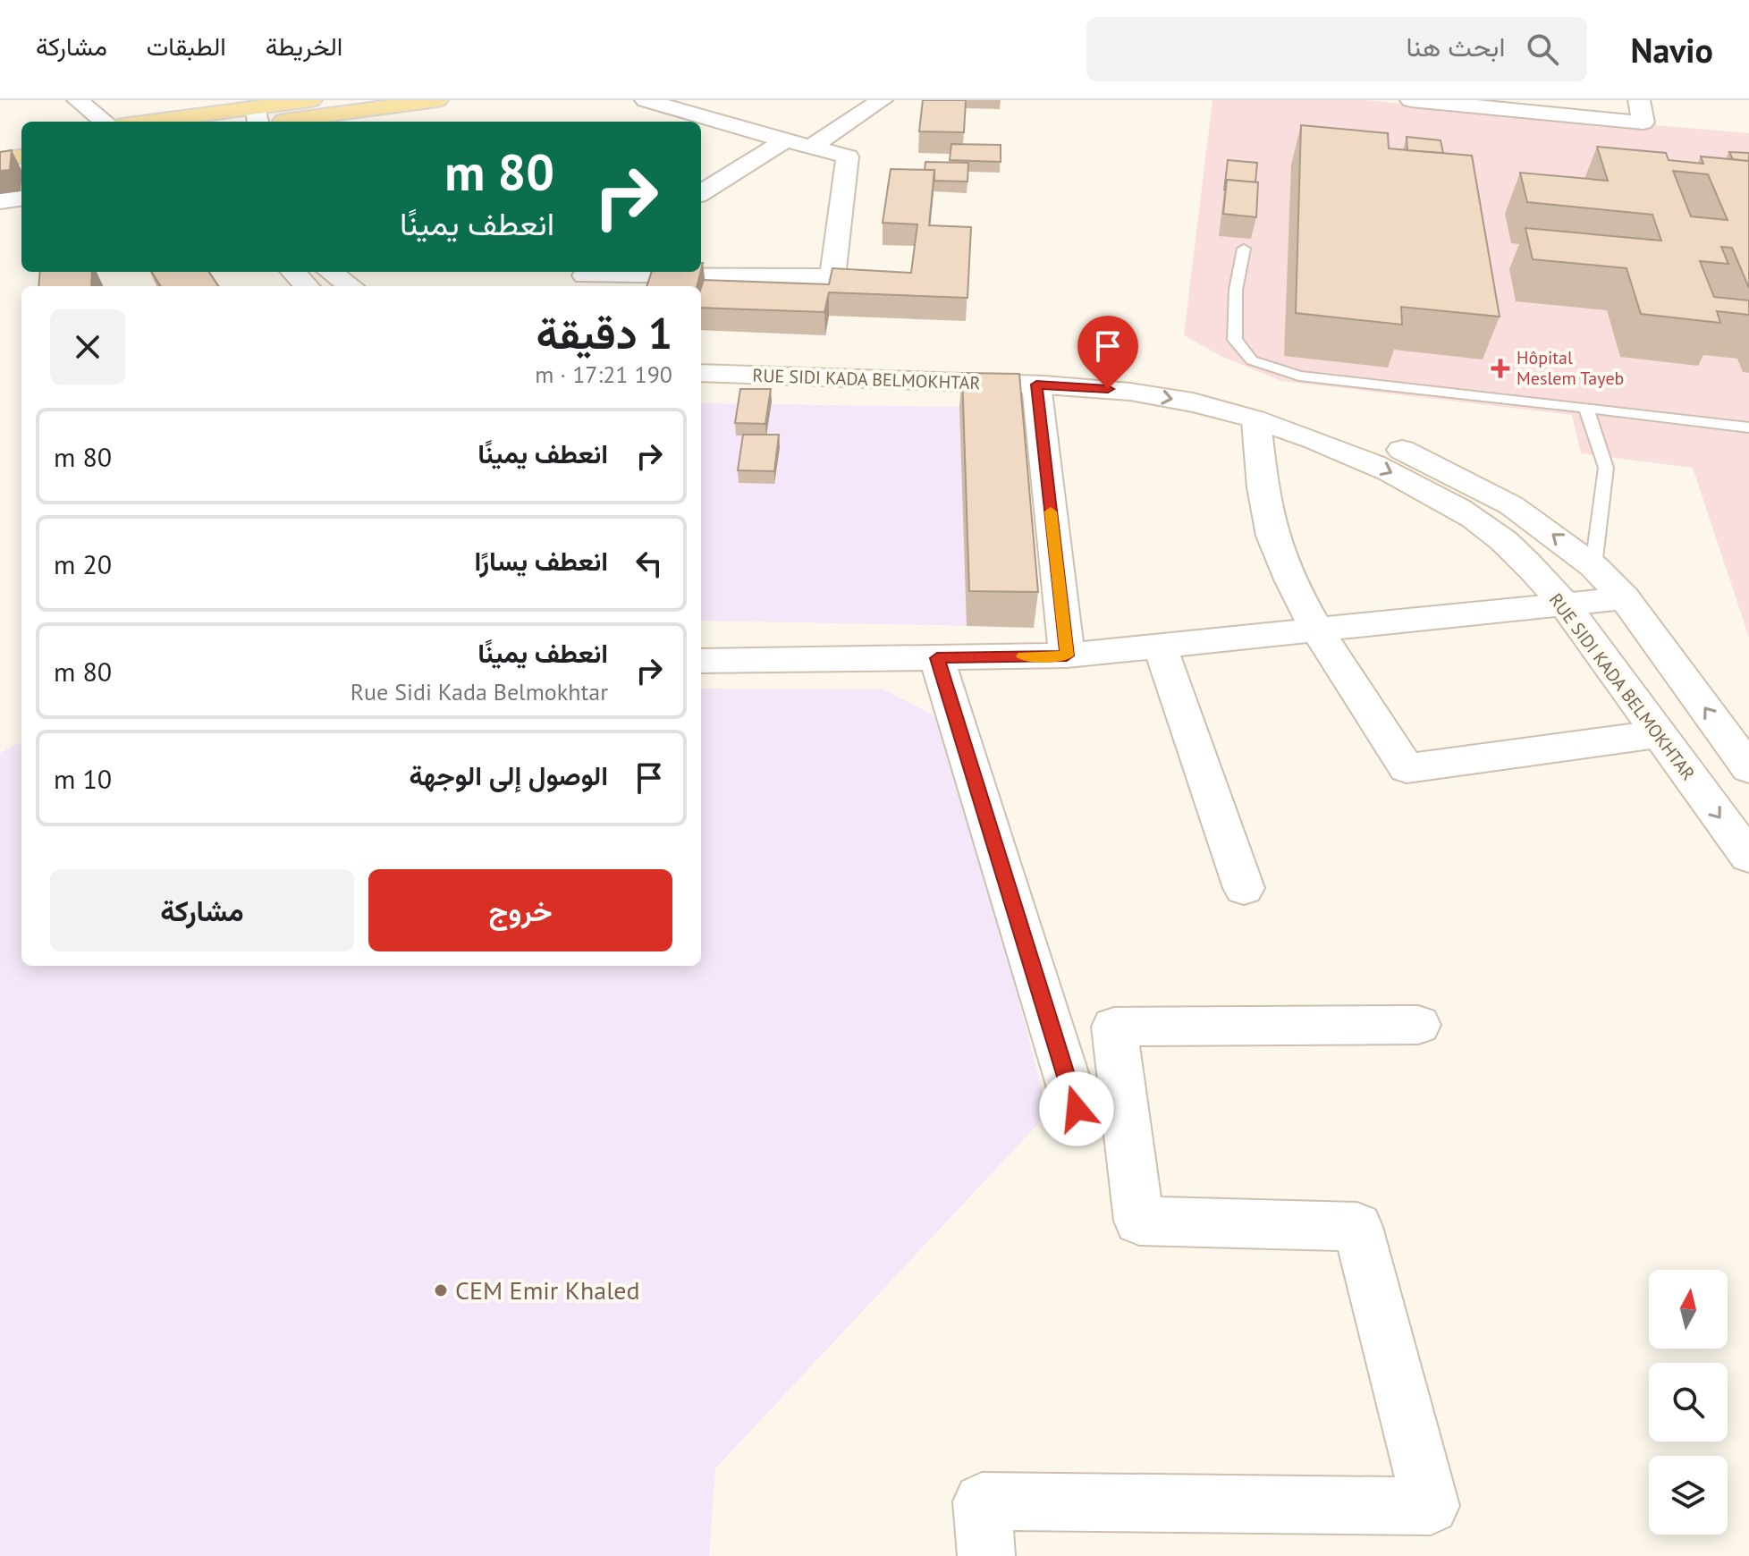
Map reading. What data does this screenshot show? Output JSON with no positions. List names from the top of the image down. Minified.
{"streets":{"street":["RUE SIDI KADA BELMOKHTAR"]},"places":{"health":["Hôpital Meslem Tayeb"],"other":["CEM Emir Khaled"]},"north":"top","page":{"header":"Navio","search":"ابحث هنا","nav":["الخريطة","الطبقات","مشاركة"],"turn":["80 m","انعطف يمينًا"],"heading":["1 دقيقة","190 m · 17:21"],"list":[{"name":"انعطف يمينًا","value":"80 m"},{"name":"انعطف يسارًا","value":"20 m"},{"name":"انعطف يمينًا","note":"Rue Sidi Kada Belmokhtar","value":"80 m"},{"name":"الوصول إلى الوجهة","value":"10 m"}],"buttons":["خروج","مشاركة"]}}
